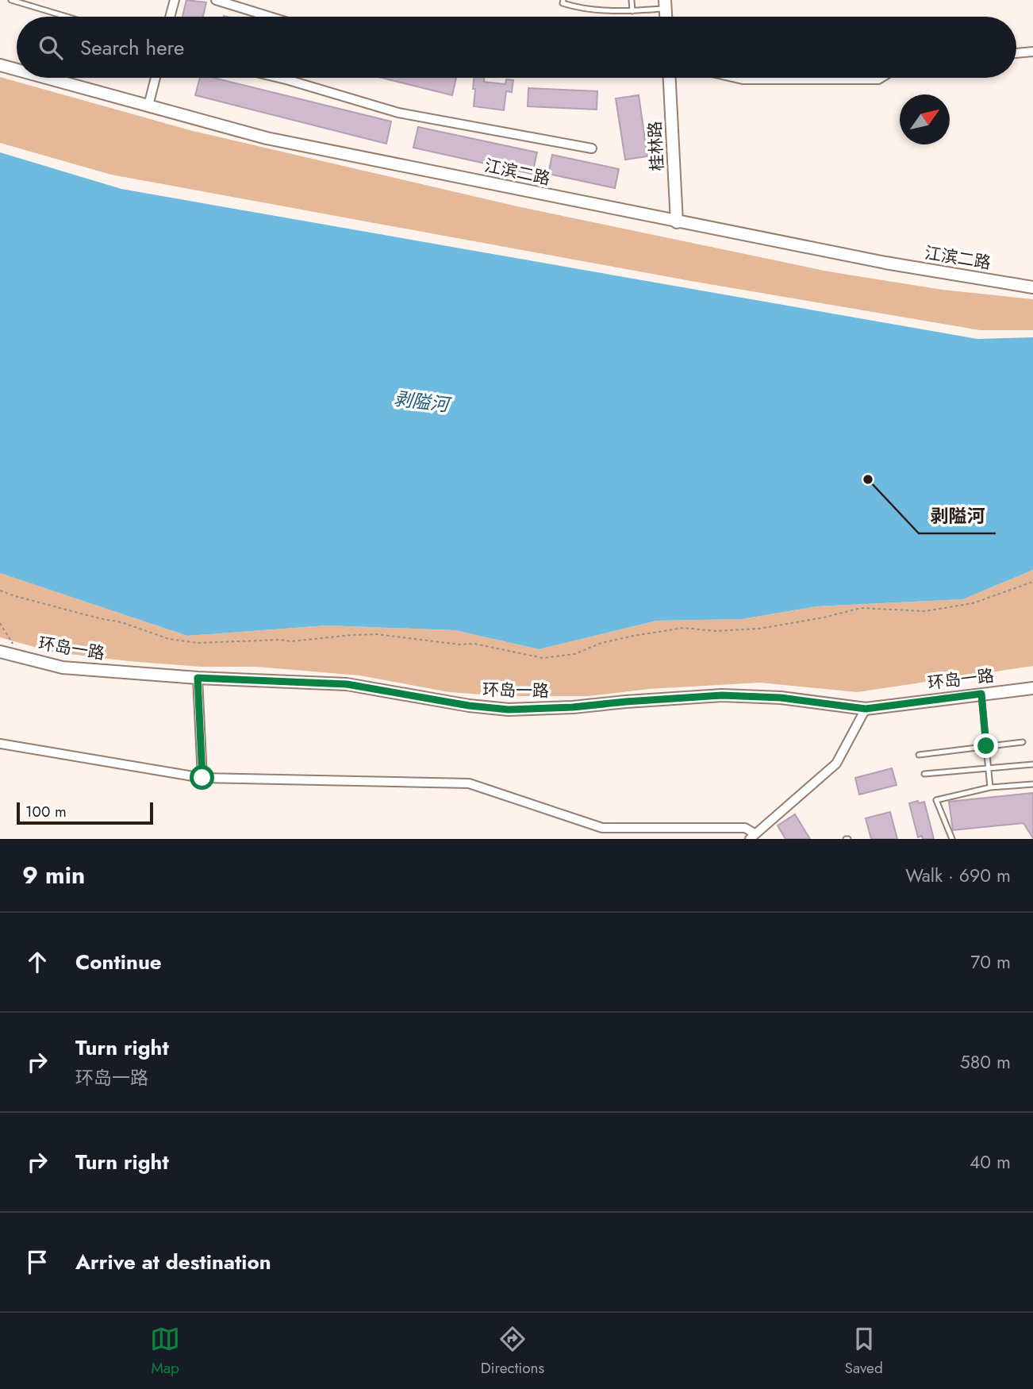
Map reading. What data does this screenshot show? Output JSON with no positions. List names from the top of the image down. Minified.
{"streets":{"street":["桂林路","江滨二路","环岛一路"]},"crossings":[["桂林路","江滨二路"]],"water":["剥隘河"],"places":["剥隘河"],"scale_bar":"100 m","north":"top right","page":{"search":"Search here","scale":"100 m","heading":["9 min","Walk · 690 m"],"list":[["Continue","70 m"],["Turn right","环岛一路","580 m"],["Turn right","40 m"],"Arrive at destination"],"nav":["Map","Directions","Saved"]}}
